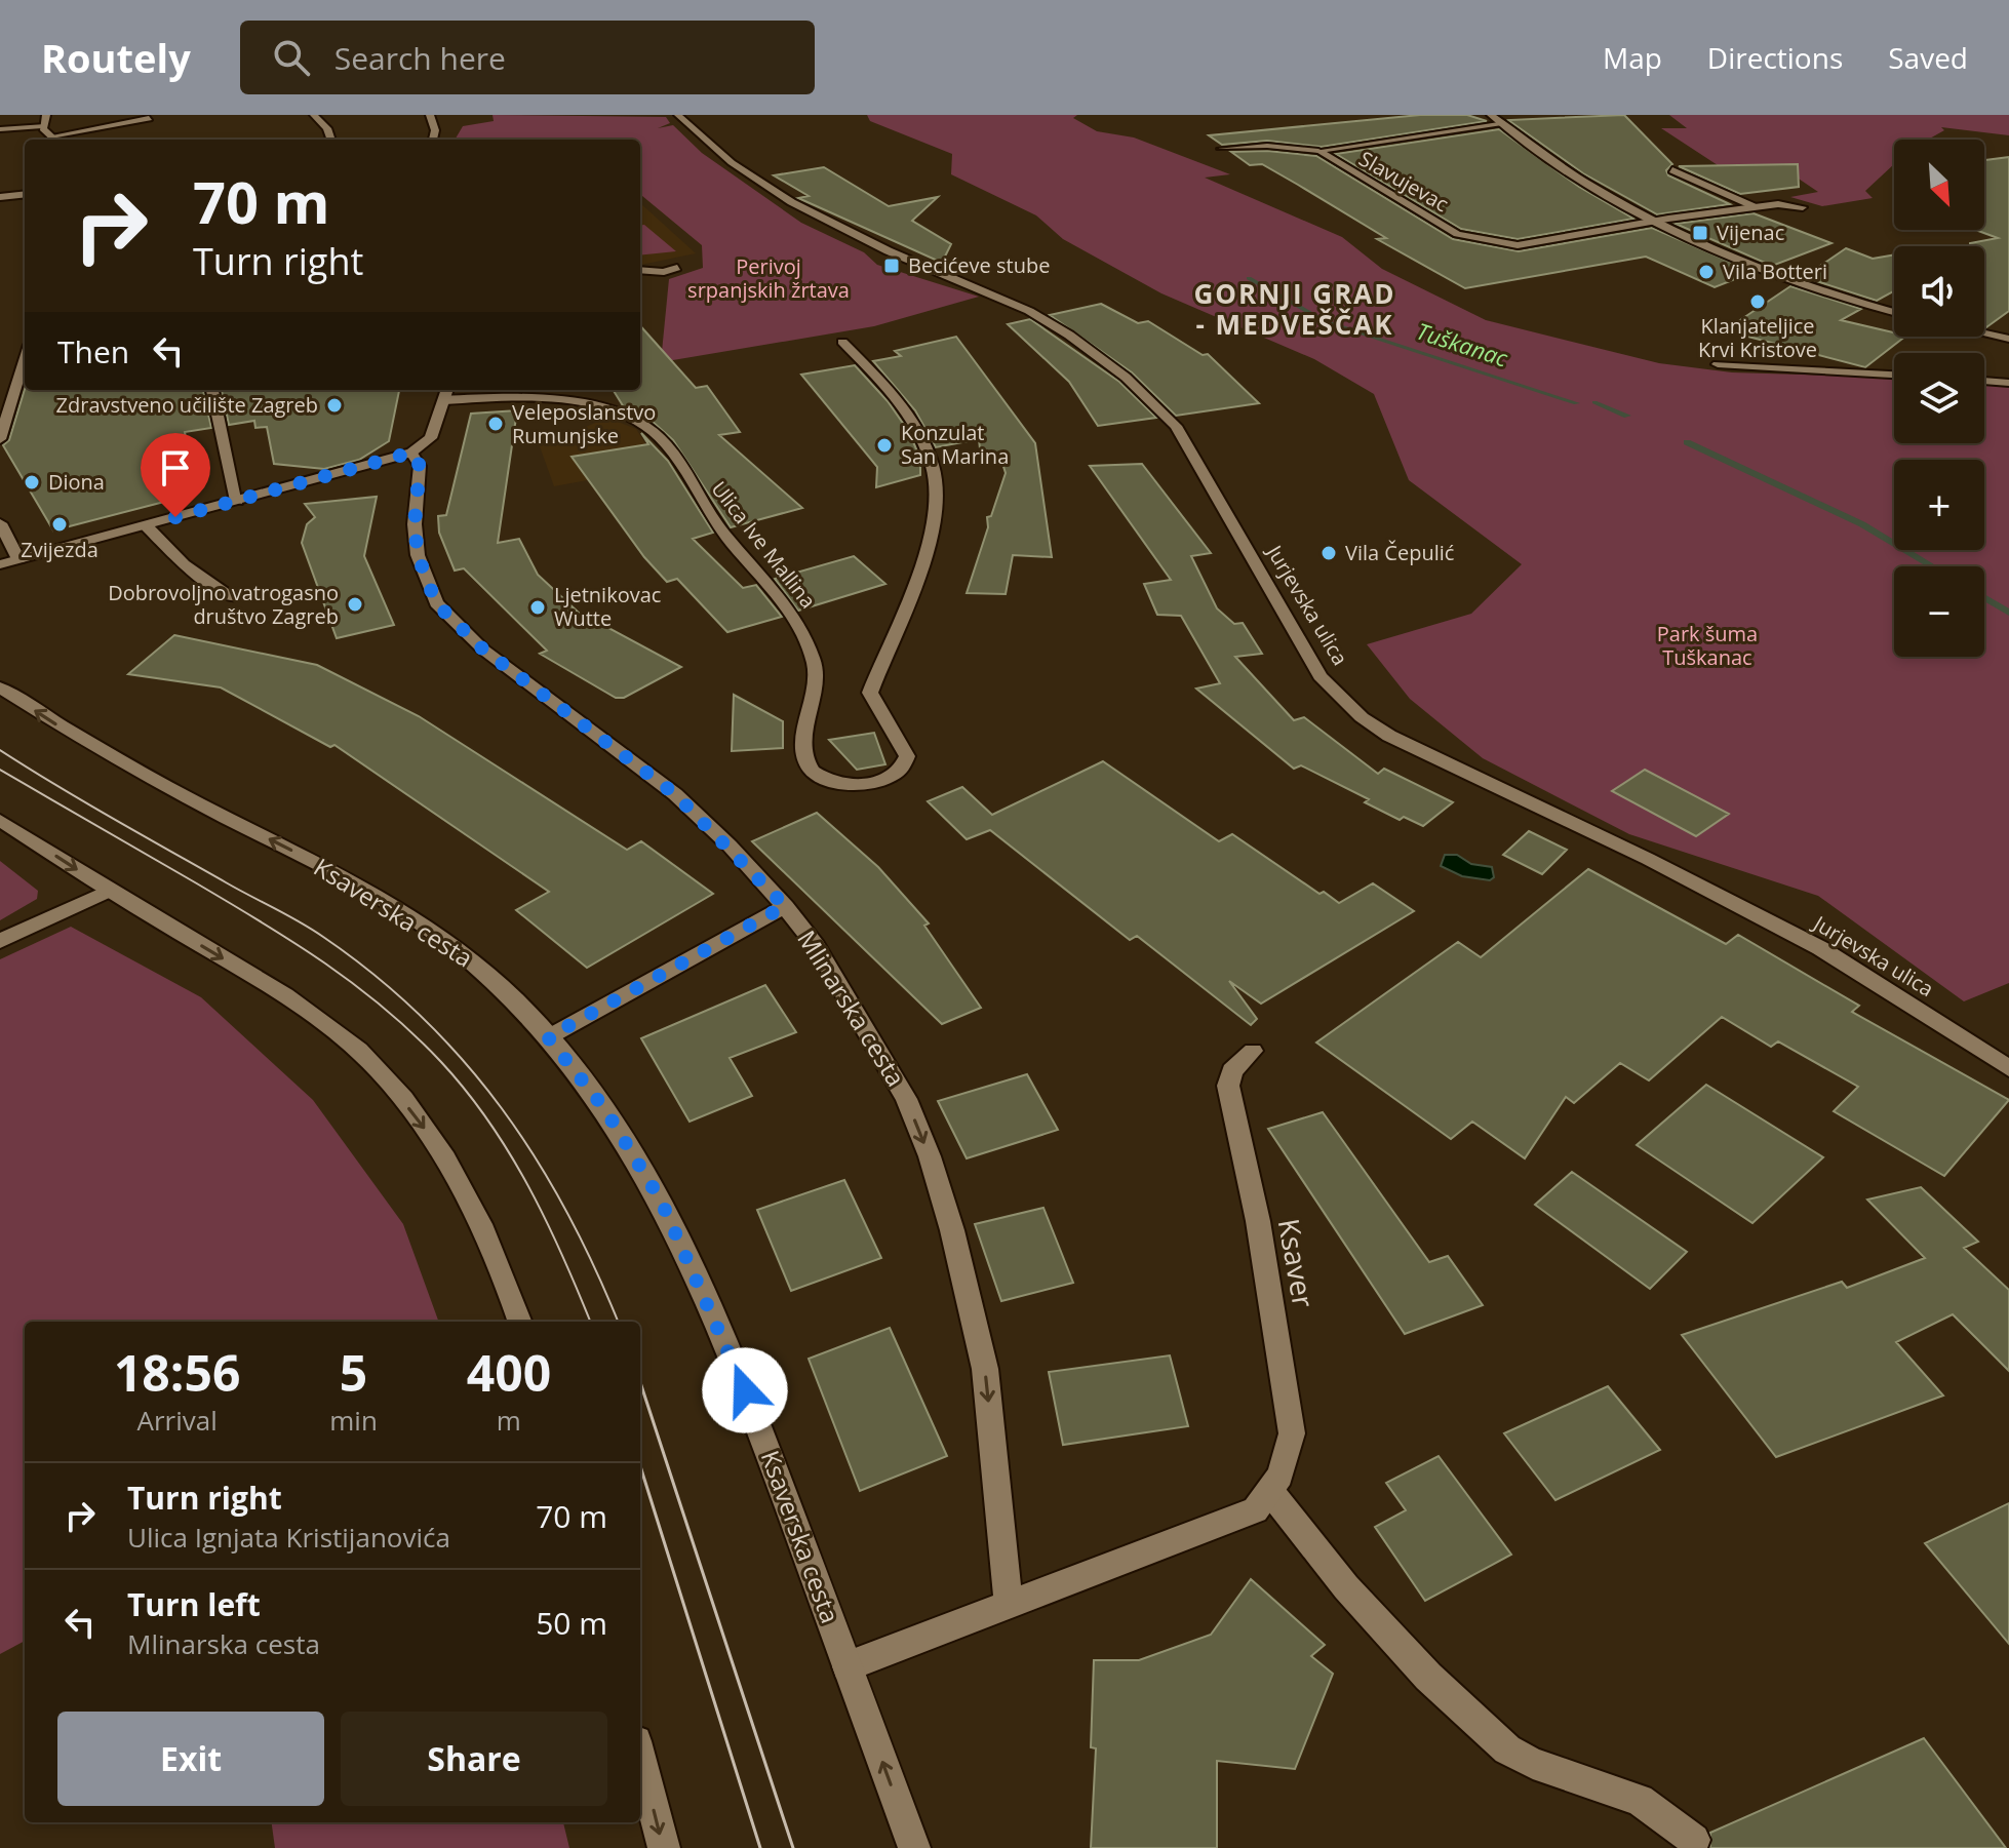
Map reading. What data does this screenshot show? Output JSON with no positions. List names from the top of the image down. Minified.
{"streets":{"street":["Slavujevac","Ulica Ive Mallina","Jurjevska ulica","Ksaverska cesta","Mlinarska cesta","Ksaver"]},"one_way":["Mlinarska cesta"],"districts":["GORNJI GRAD - MEDVEŠČAK"],"water":["Tuškanac"],"parks":["Perivoj srpanjskih žrtava","Park šuma Tuškanac"],"places":{"transit":["Vijenac","Becićeve stube"],"other":["Vila Botteri","Klanjateljice Krvi Kristove","Zdravstveno učilište Zagreb","Veleposlanstvo Rumunjske","Konzulat San Marina","Diona","Zvijezda","Vila Čepulić","Dobrovoljno vatrogasno društvo Zagreb","Ljetnikovac Wutte"]},"north":"bottom right","page":{"header":"Routely","search":"Search here","nav":["Map","Directions","Saved"],"map_buttons":["+","−"],"turn":["70 m","Turn right"],"then":"Then","eta":["18:56","Arrival","5","min","400","m"],"list":[{"name":"Turn right","note":"Ulica Ignjata Kristijanovića","value":"70 m"},{"name":"Turn left","note":"Mlinarska cesta","value":"50 m"}],"buttons":["Exit","Share"]}}
